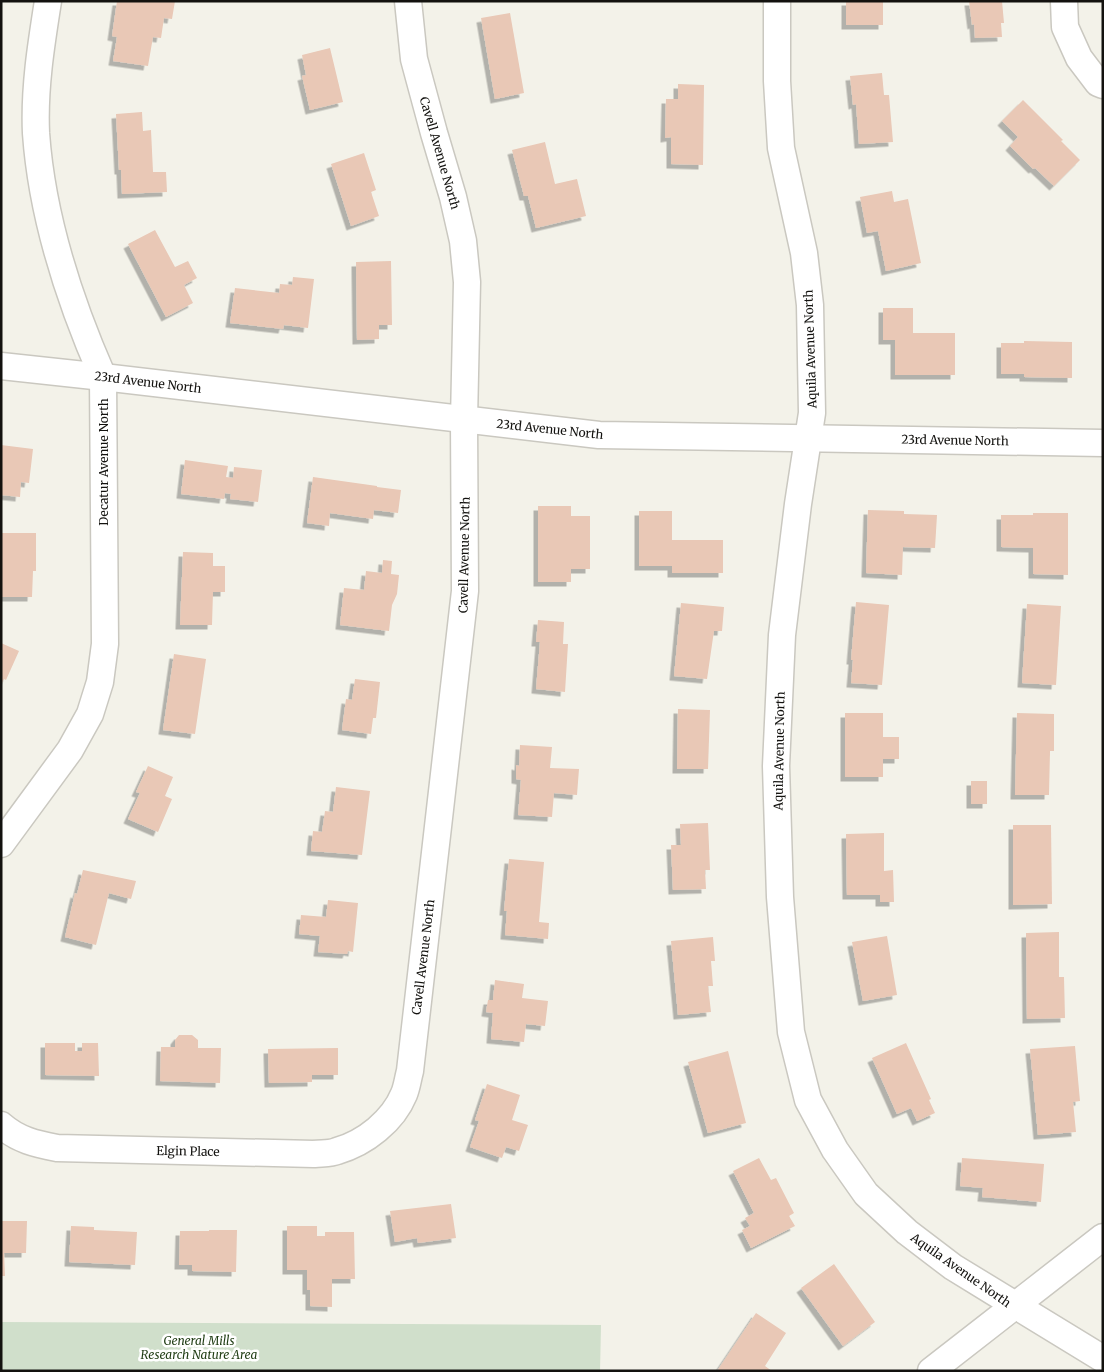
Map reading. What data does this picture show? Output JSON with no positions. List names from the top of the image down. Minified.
{"streets":{"street":["Cavell Avenue North","Aquila Avenue North","23rd Avenue North","Decatur Avenue North","Elgin Place"]},"crossings":[["Cavell Avenue North","23rd Avenue North"],["Cavell Avenue North","Elgin Place"],["Aquila Avenue North","23rd Avenue North"],["23rd Avenue North","Decatur Avenue North"]],"parks":["General Mills Research Nature Area"]}
